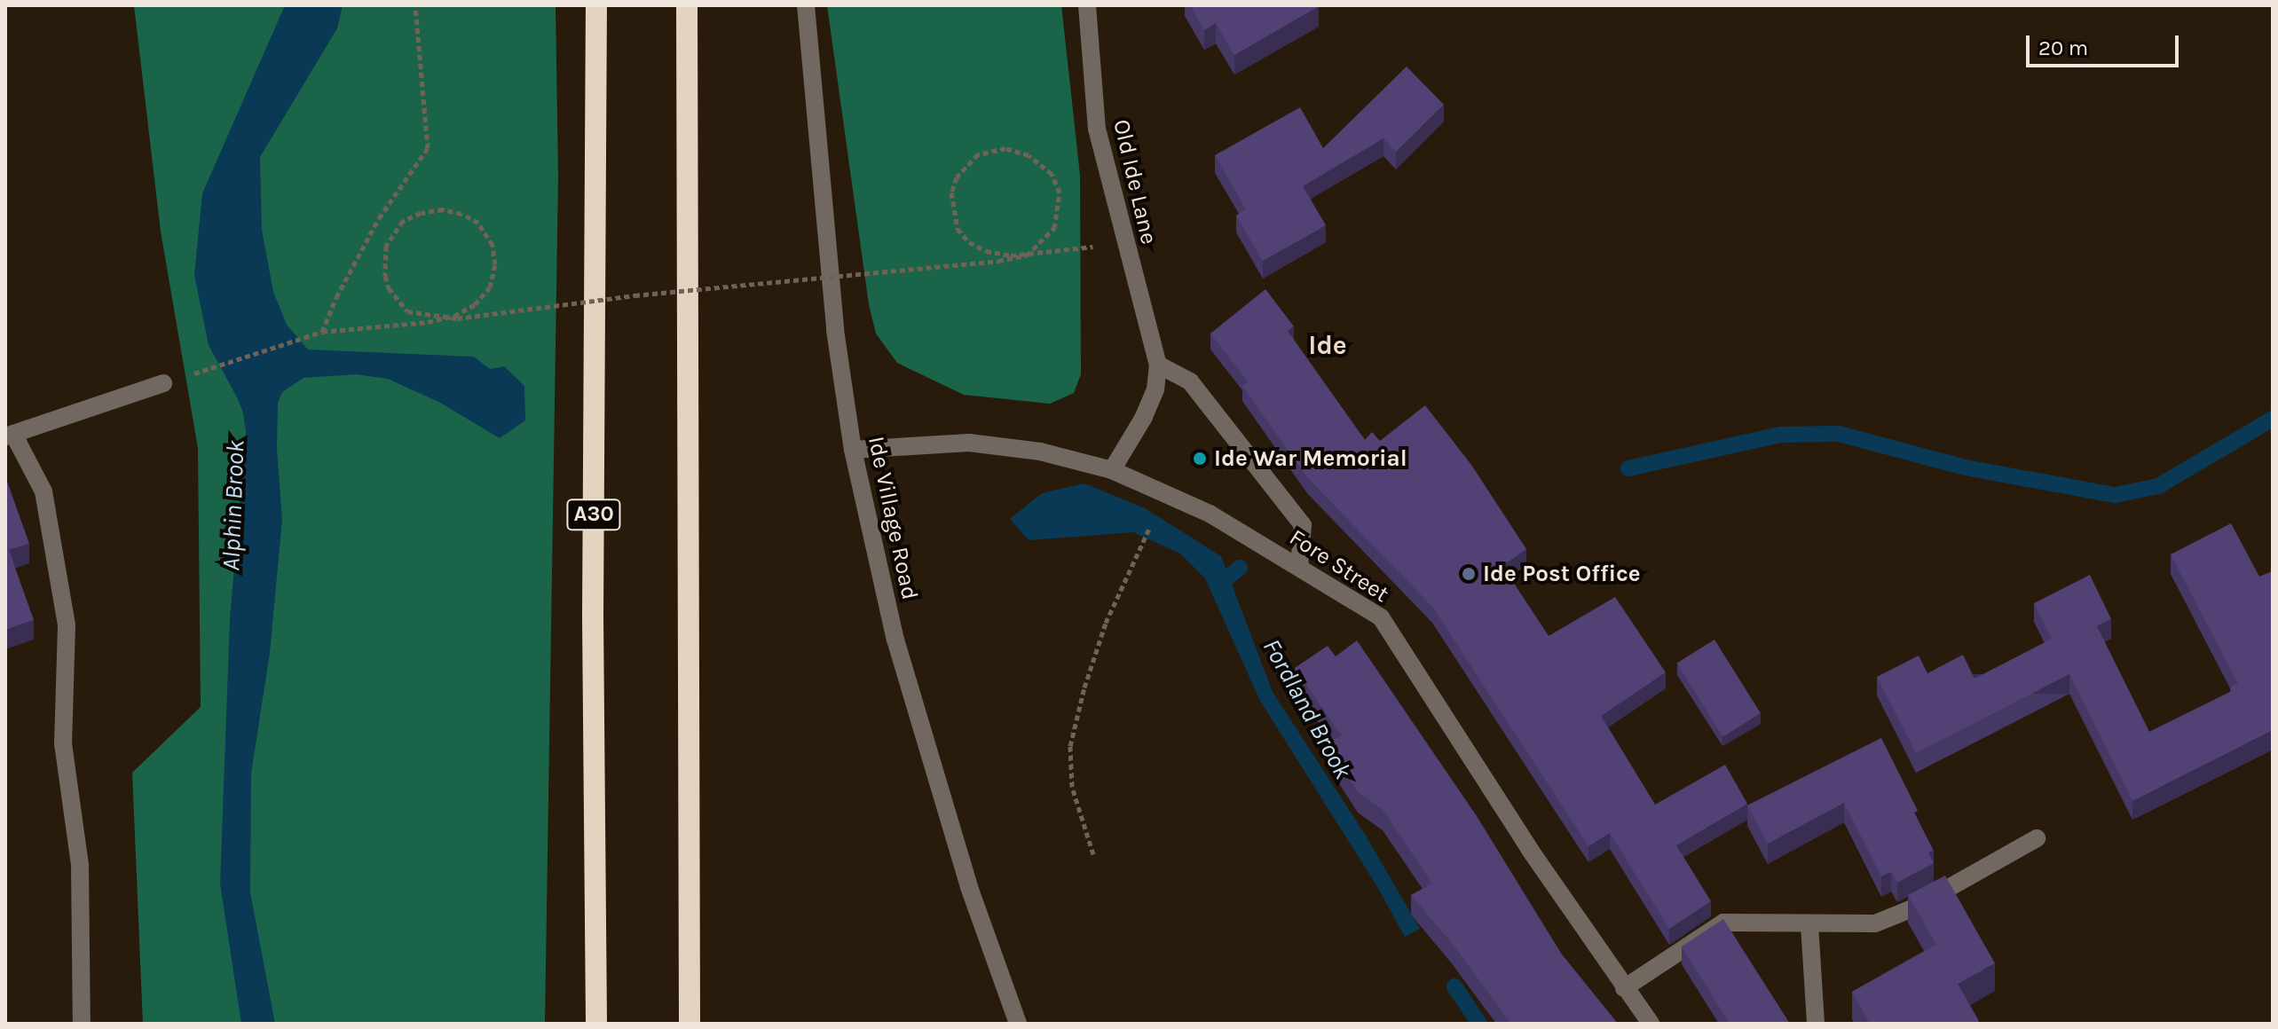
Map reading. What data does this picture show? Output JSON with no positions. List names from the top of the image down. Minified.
{"streets":{"highway":["A30"],"street":["Old Ide Lane","Ide Village Road","Fore Street"]},"crossings":[["Old Ide Lane","Fore Street"],["Ide Village Road","Fore Street"]],"districts":["Ide"],"water":["Alphin Brook","Fordland Brook"],"places":["Ide War Memorial","Ide Post Office"],"scale_bar":"20 m"}
